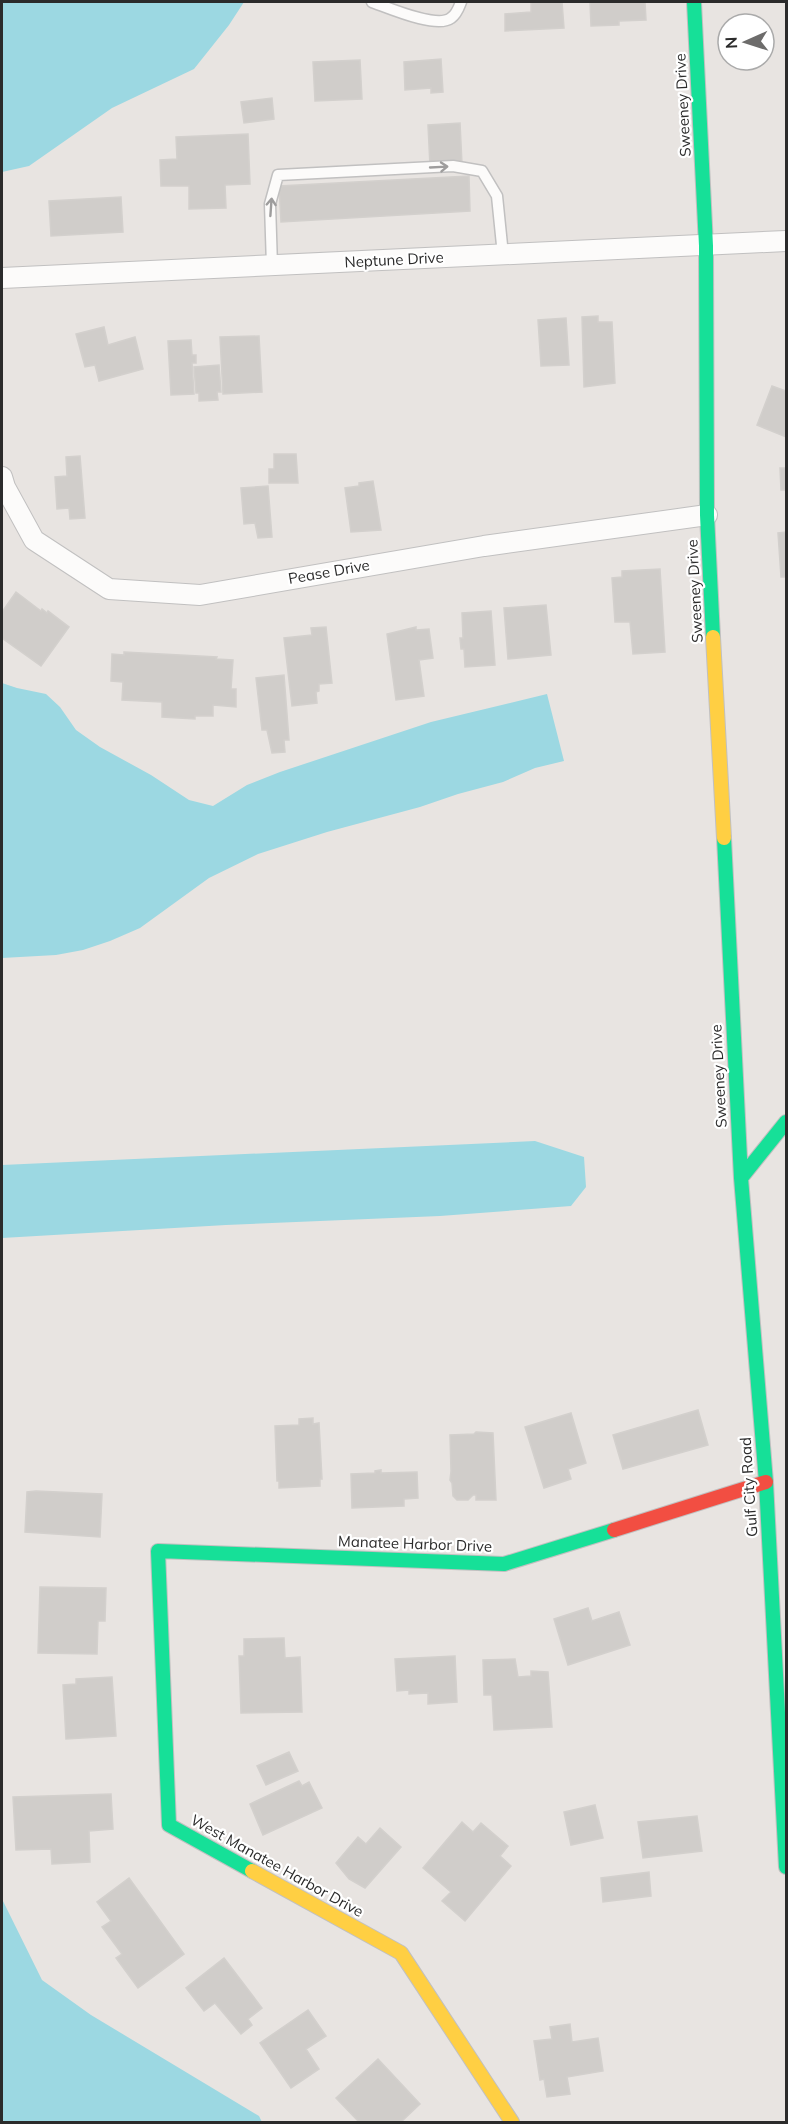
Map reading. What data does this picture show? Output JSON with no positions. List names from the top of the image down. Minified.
{"streets":{"street":["Sweeney Drive","Neptune Drive","Pease Drive","Gulf City Road","Manatee Harbor Drive","West Manatee Harbor Drive"]},"crossings":[["Sweeney Drive","Neptune Drive"],["Sweeney Drive","Pease Drive"],["Sweeney Drive","Gulf City Road"],["Gulf City Road","Manatee Harbor Drive"],["Manatee Harbor Drive","West Manatee Harbor Drive"]],"north":"left"}
